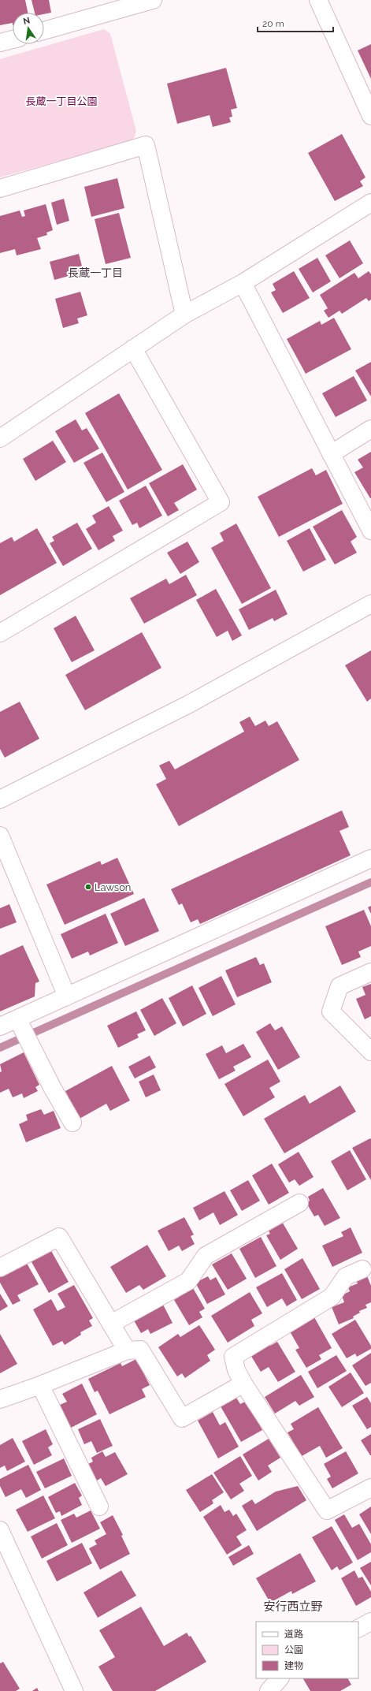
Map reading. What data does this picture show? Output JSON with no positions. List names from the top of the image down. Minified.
{"districts":["長蔵一丁目","安行西立野"],"parks":["長蔵一丁目公園"],"places":["Lawson"],"legend":["道路","公園","建物"],"scale_bar":"20 m","north":"top"}
